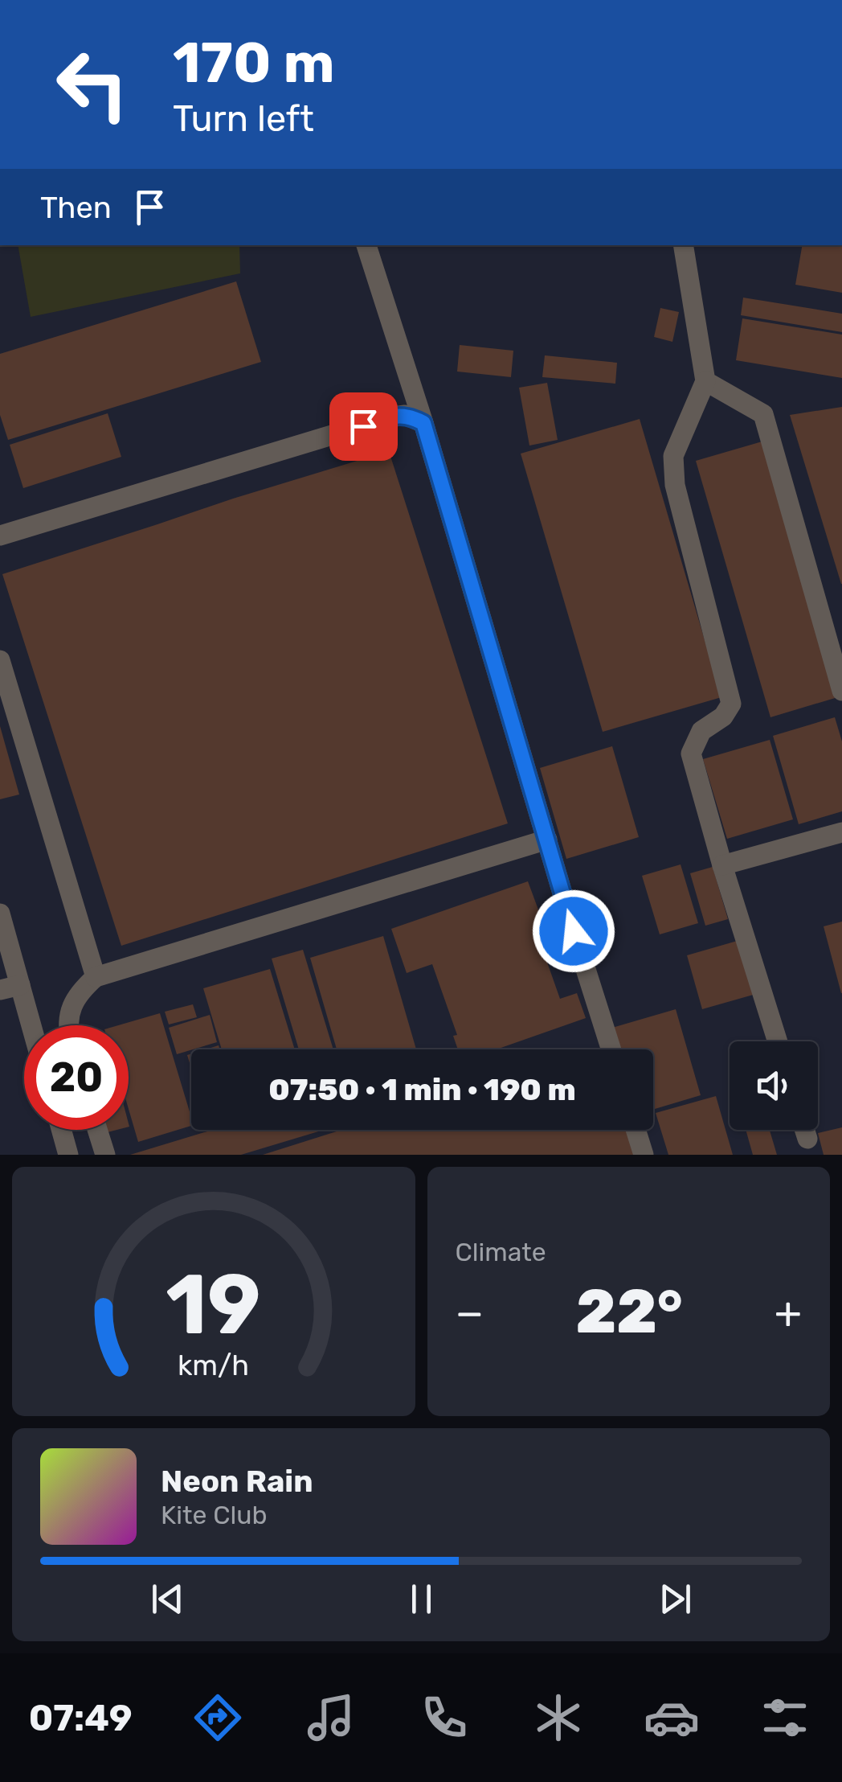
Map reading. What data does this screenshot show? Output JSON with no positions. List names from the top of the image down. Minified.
{"page":{"turn":["170 m","Turn left"],"then":"Then","limit":"20","trip":"07:50 · 1 min · 190 m","tile":"Climate","heat":["−","22°","+"],"song":["Neon Rain","Kite Club"],"tabs":"07:49","gauge":["19","km/h"]}}
